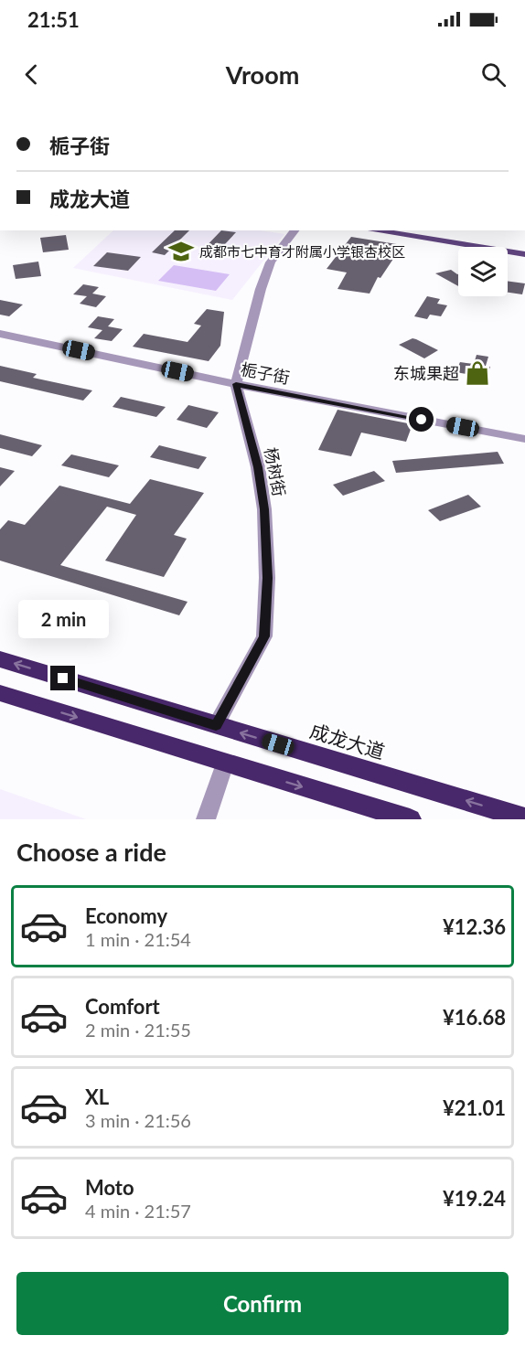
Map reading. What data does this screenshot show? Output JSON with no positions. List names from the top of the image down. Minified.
{"streets":{"highway":["成龙大道"],"street":["栀子街","杨树街"]},"crossings":[["栀子街","杨树街"],["杨树街","成龙大道"]],"places":{"school or university":["成都市七中育才附属小学银杏校区"],"shop":["东城果超"]},"page":{"status":"21:51","header":"Vroom","banner":["栀子街","成龙大道"],"bubble":"2 min","heading":"Choose a ride","list":[{"name":"Economy","note":"1 min · 21:54","value":"¥12.36"},{"name":"Comfort","note":"2 min · 21:55","value":"¥16.68"},{"name":"XL","note":"3 min · 21:56","value":"¥21.01"},{"name":"Moto","note":"4 min · 21:57","value":"¥19.24"}],"buttons":"Confirm"}}
